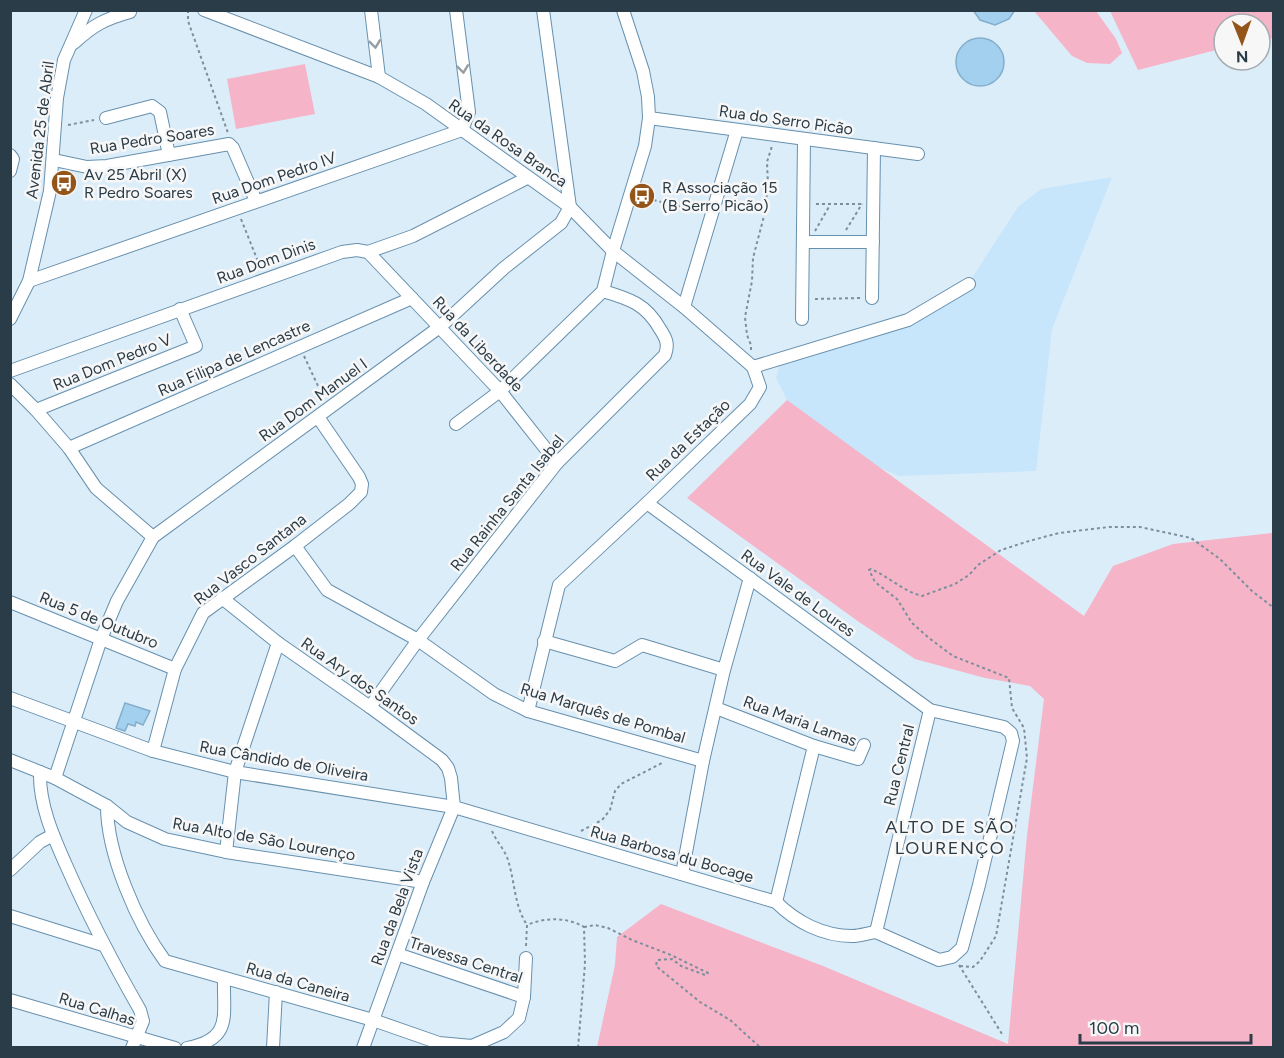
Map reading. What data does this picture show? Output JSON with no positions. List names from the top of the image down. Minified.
{"streets":{"street":["Rua do Serro Picão","Avenida 25 de Abril","Rua Pedro Soares","Rua da Rosa Branca","Rua Dom Pedro IV","Rua Dom Dinis","Rua da Liberdade","Rua Filipa de Lencastre","Rua Dom Pedro V","Rua Dom Manuel I","Rua da Estação","Rua Rainha Santa Isabel","Rua Vasco Santana","Rua Vale de Loures","Rua 5 de Outubro","Rua Ary dos Santos","Rua Marquês de Pombal","Rua Maria Lamas","Rua Cândido de Oliveira","Rua Central","Rua Alto de São Lourenço","Rua Barbosa du Bocage","Rua da Bela Vista","Travessa Central","Rua da Caneira","Rua Calhas"]},"crossings":[["Avenida 25 de Abril","Rua Pedro Soares"],["Avenida 25 de Abril","Rua Dom Pedro IV"],["Rua Pedro Soares","Rua Dom Pedro IV"],["Rua da Rosa Branca","Rua Dom Pedro IV"],["Rua da Rosa Branca","Rua Dom Dinis"],["Rua da Rosa Branca","Rua Dom Manuel I"],["Rua da Rosa Branca","Rua da Estação"],["Rua Dom Dinis","Rua da Liberdade"],["Rua Dom Dinis","Rua Dom Pedro V"],["Rua da Liberdade","Rua Filipa de Lencastre"],["Rua da Liberdade","Rua Dom Manuel I"],["Rua da Liberdade","Rua Rainha Santa Isabel"],["Rua Dom Manuel I","Rua Vasco Santana"],["Rua Dom Manuel I","Rua 5 de Outubro"],["Rua Dom Manuel I","Rua Cândido de Oliveira"],["Rua Dom Manuel I","Rua Alto de São Lourenço"],["Rua da Estação","Rua Vale de Loures"],["Rua da Estação","Rua Marquês de Pombal"],["Rua Rainha Santa Isabel","Rua Ary dos Santos"],["Rua Rainha Santa Isabel","Rua Marquês de Pombal"],["Rua Vasco Santana","Rua 5 de Outubro"],["Rua Vasco Santana","Rua Ary dos Santos"],["Rua Vasco Santana","Rua Marquês de Pombal"],["Rua Vasco Santana","Rua Cândido de Oliveira"],["Rua Vale de Loures","Rua Central"],["Rua Ary dos Santos","Rua Cândido de Oliveira"],["Rua Ary dos Santos","Rua Barbosa du Bocage"],["Rua Ary dos Santos","Rua da Bela Vista"],["Rua Cândido de Oliveira","Rua Barbosa du Bocage"],["Rua Cândido de Oliveira","Rua da Bela Vista"],["Rua Central","Rua Barbosa du Bocage"],["Rua Alto de São Lourenço","Rua da Bela Vista"],["Rua Alto de São Lourenço","Rua da Caneira"],["Rua Barbosa du Bocage","Rua da Bela Vista"],["Rua da Bela Vista","Travessa Central"],["Rua da Bela Vista","Rua da Caneira"],["Travessa Central","Rua da Caneira"]],"districts":["ALTO DE SÃO LOURENÇO"],"places":{"bus stop":["Av 25 Abril (X) R Pedro Soares","R Associação 15 (B Serro Picão)"]},"scale_bar":"100 m","north":"bottom"}
